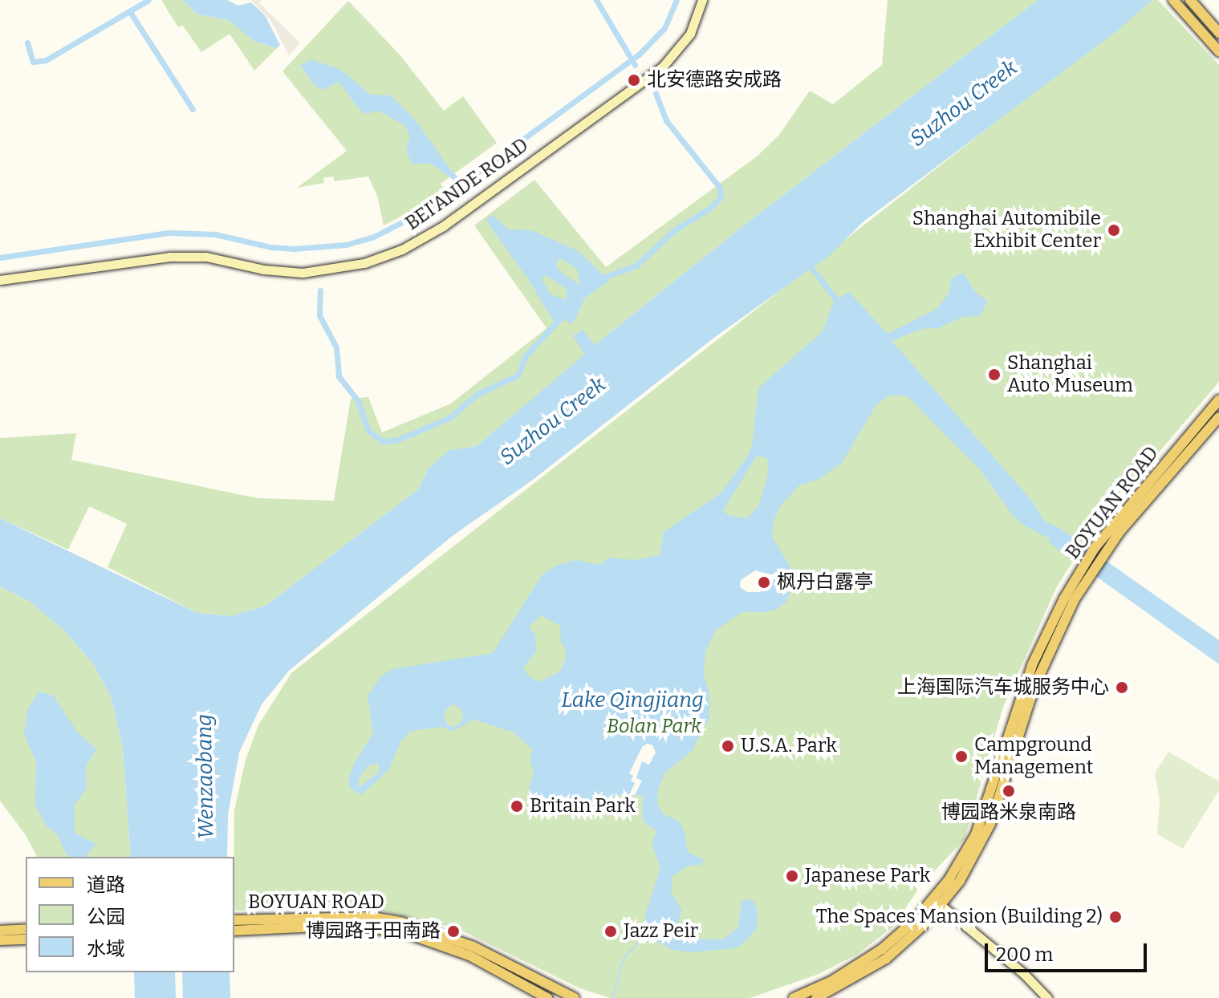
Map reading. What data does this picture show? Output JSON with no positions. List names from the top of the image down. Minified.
{"streets":{"main road":["BOYUAN ROAD"],"street":["BEI'ANDE ROAD"]},"water":["Suzhou Creek","Lake Qingjiang","Wenzaobang"],"parks":["Bolan Park"],"places":["北安德路安成路","Shanghai Automibile Exhibit Center","Shanghai Auto Museum","枫丹白露亭","上海国际汽车城服务中心","U.S.A. Park","Campground Management","博园路米泉南路","Britain Park","Japanese Park","The Spaces Mansion (Building 2)","博园路于田南路","Jazz Peir"],"legend":["道路","公园","水域"],"scale_bar":"200 m"}
